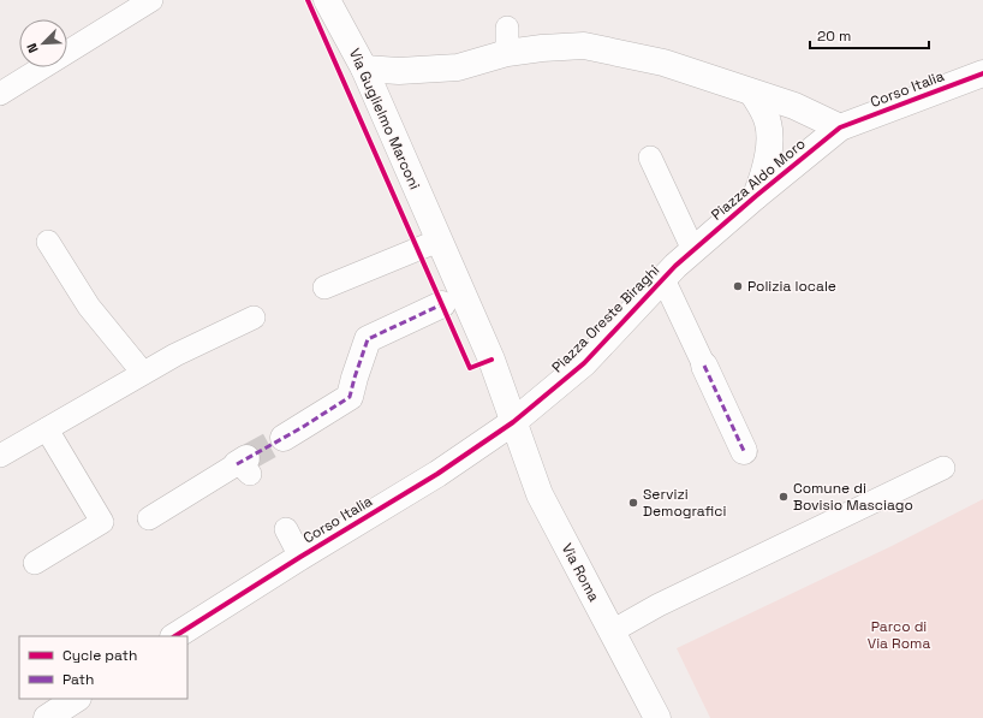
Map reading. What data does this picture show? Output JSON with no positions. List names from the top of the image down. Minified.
{"streets":{"street":["Corso Italia","Via Guglielmo Marconi","Piazza Aldo Moro","Piazza Oreste Biraghi","Via Roma"]},"crossings":[["Corso Italia","Via Guglielmo Marconi"],["Corso Italia","Piazza Aldo Moro"],["Corso Italia","Piazza Oreste Biraghi"],["Corso Italia","Via Roma"],["Via Guglielmo Marconi","Piazza Oreste Biraghi"],["Via Guglielmo Marconi","Via Roma"],["Piazza Aldo Moro","Piazza Oreste Biraghi"],["Piazza Oreste Biraghi","Via Roma"]],"parks":["Parco di Via Roma"],"places":["Polizia locale","Comune di Bovisio Masciago","Servizi Demografici"],"legend":["Cycle path","Path"],"scale_bar":"20 m","north":"bottom left"}
